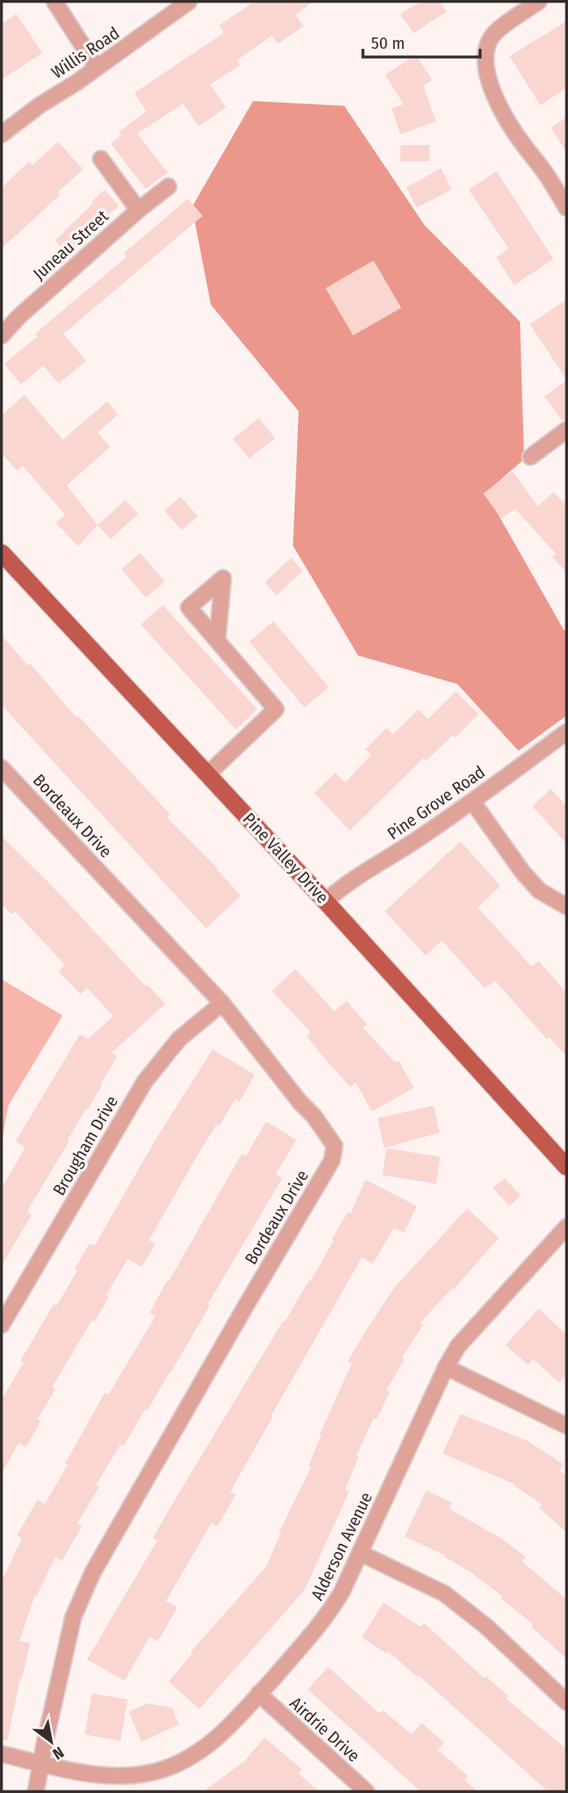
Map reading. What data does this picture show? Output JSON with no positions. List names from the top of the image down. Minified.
{"streets":{"main road":["Pine Valley Drive"],"street":["Willis Road","Juneau Street","Pine Grove Road","Bordeaux Drive","Brougham Drive","Alderson Avenue","Airdrie Drive"]},"crossings":[["Pine Grove Road","Pine Valley Drive"],["Bordeaux Drive","Brougham Drive"],["Bordeaux Drive","Alderson Avenue"],["Alderson Avenue","Airdrie Drive"]],"scale_bar":"50 m","north":"bottom right"}
